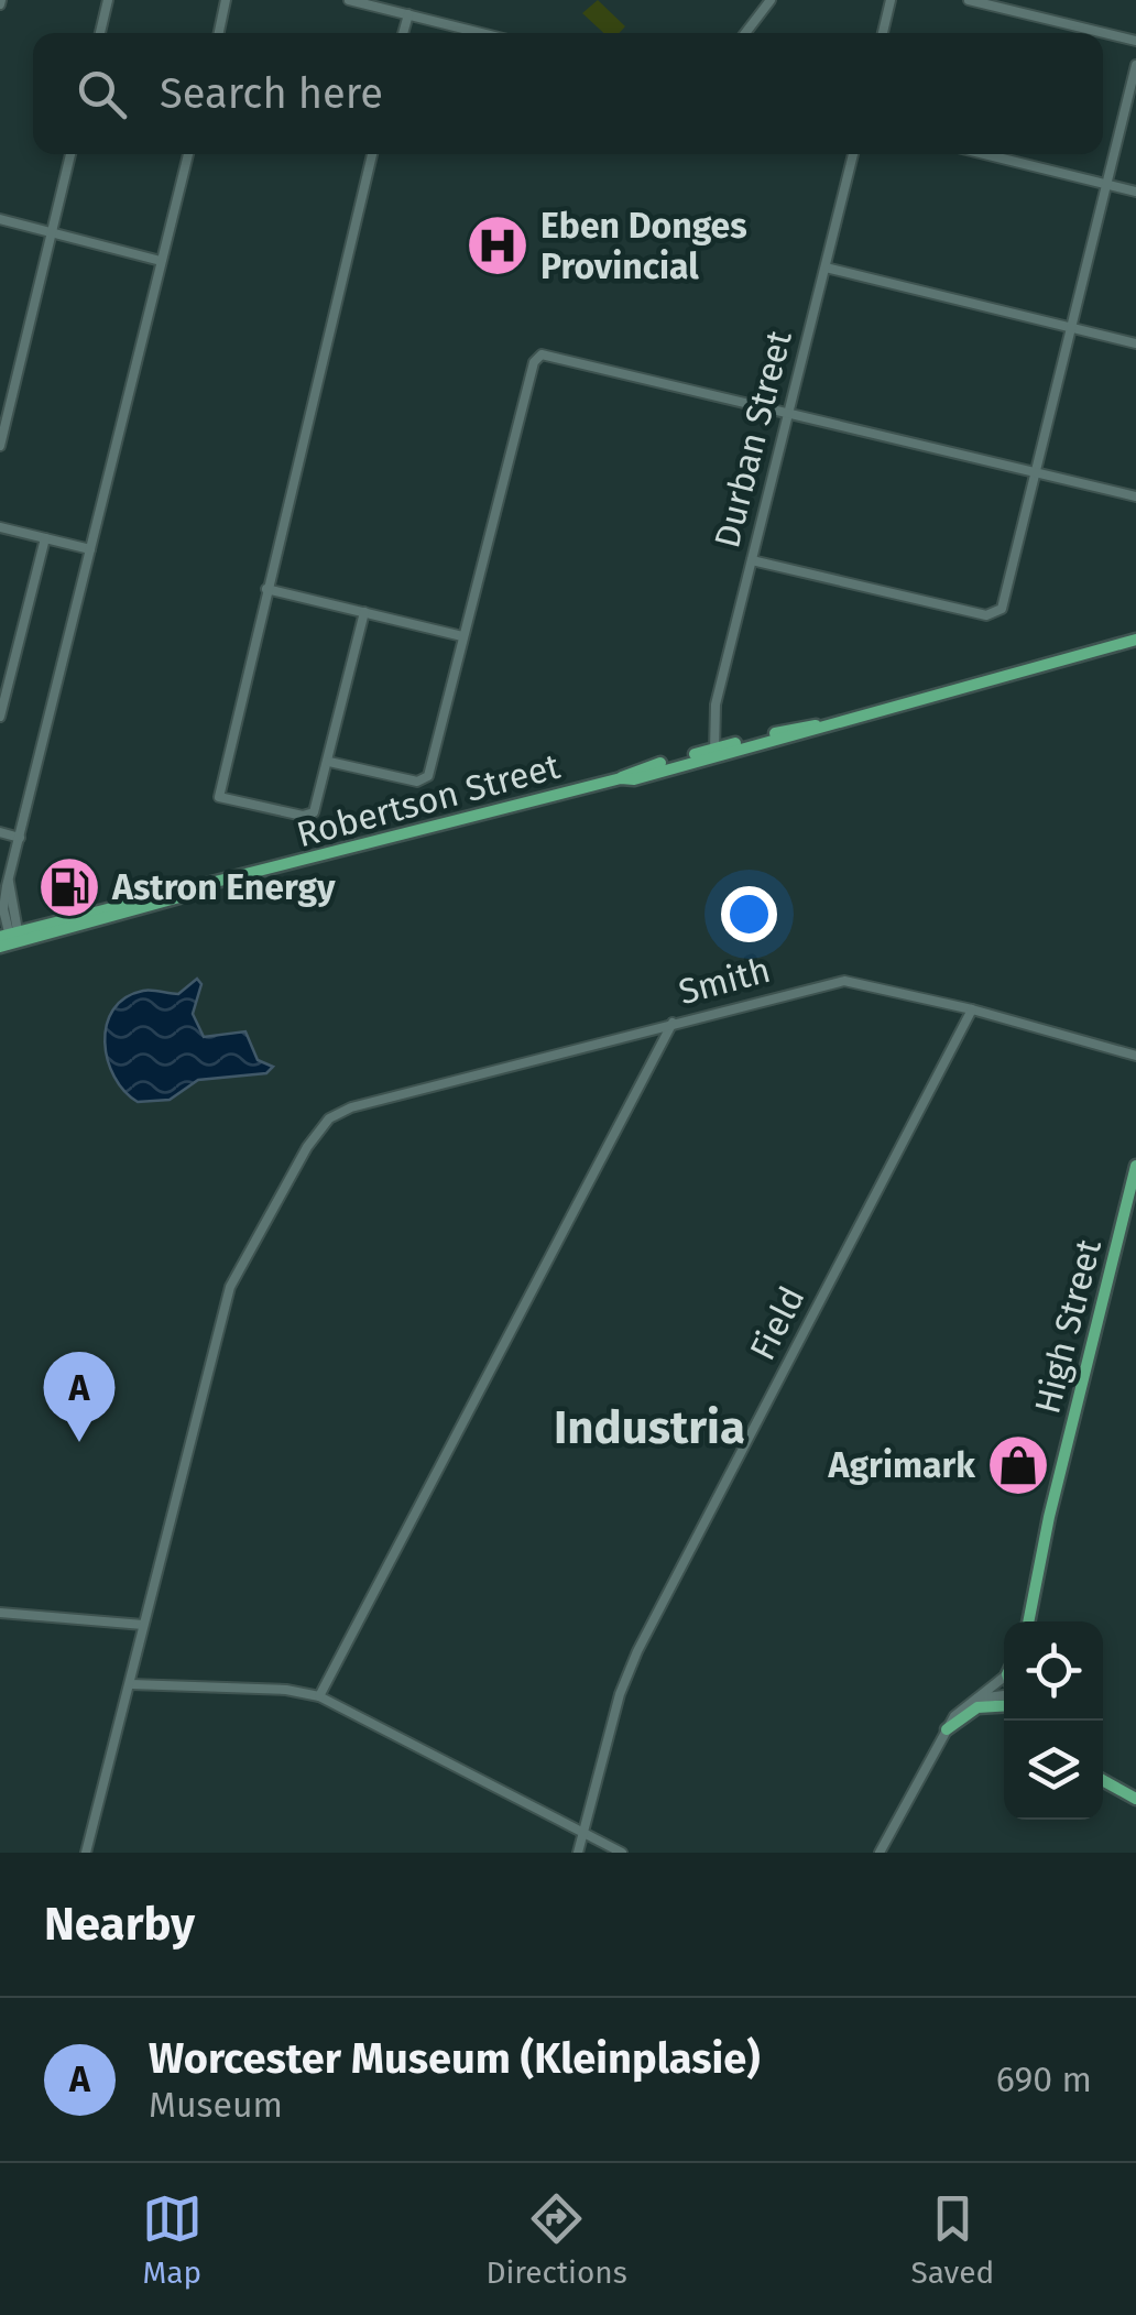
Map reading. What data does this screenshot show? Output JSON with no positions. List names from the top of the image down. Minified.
{"streets":{"main road":["Robertson Street","High Street"],"street":["Durban Street","Smith","Field"]},"crossings":[["Durban Street","Robertson Street"],["Smith","Field"]],"districts":["Industria"],"places":{"hospital":["Eben Donges Provincial"],"fuel station":["Astron Energy"],"shop":["Agrimark"]},"page":{"search":"Search here","pins":"A","heading":"Nearby","list":[{"mark":"A","name":"Worcester Museum (Kleinplasie)","note":"Museum","value":"690 m"}],"nav":["Map","Directions","Saved"]}}
